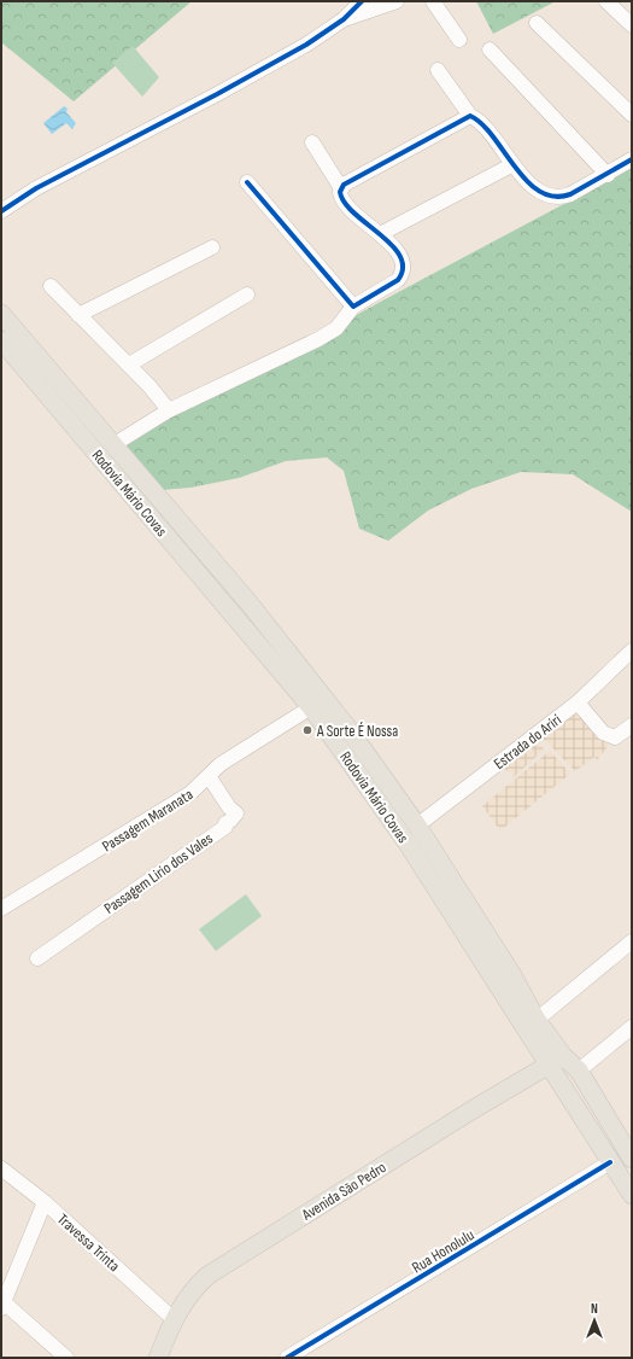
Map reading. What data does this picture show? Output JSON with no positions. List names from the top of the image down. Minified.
{"streets":{"main road":["Rodovia Mário Covas","Avenida São Pedro"],"street":["Estrada do Ariri","Passagem Maranata","Passagem Lirio dos Vales","Travessa Trinta","Rua Honolulu"]},"crossings":[["Rodovia Mário Covas","Estrada do Ariri"],["Rodovia Mário Covas","Passagem Maranata"],["Rodovia Mário Covas","Avenida São Pedro"],["Rodovia Mário Covas","Rua Honolulu"],["Passagem Maranata","Passagem Lirio dos Vales"],["Avenida São Pedro","Travessa Trinta"]],"places":["A Sorte É Nossa"],"north":"top"}
